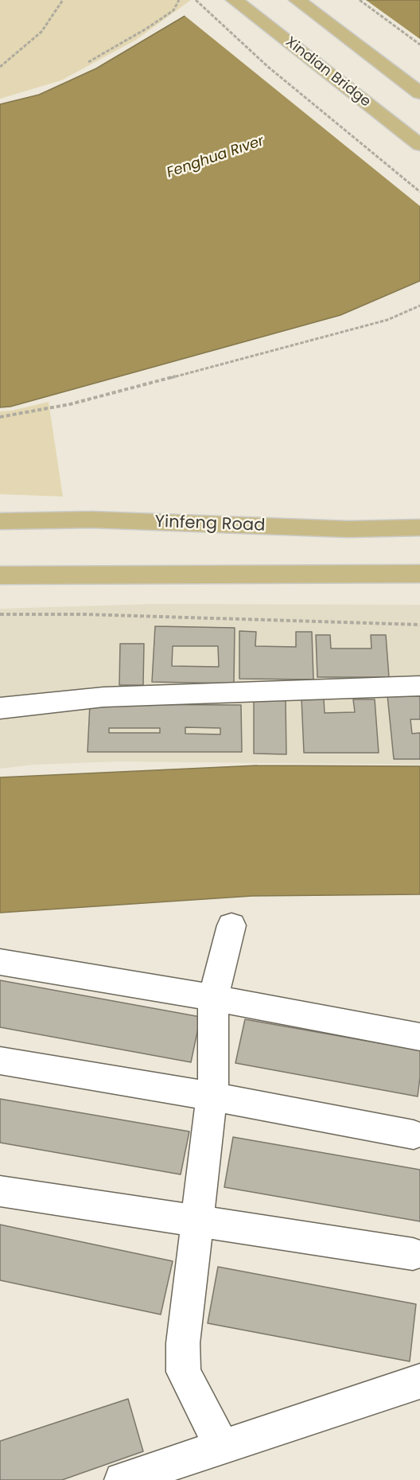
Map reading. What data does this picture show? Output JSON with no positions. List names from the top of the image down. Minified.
{"streets":{"main road":["Xindian Bridge","Yinfeng Road"]},"water":["Fenghua Rıver"]}
